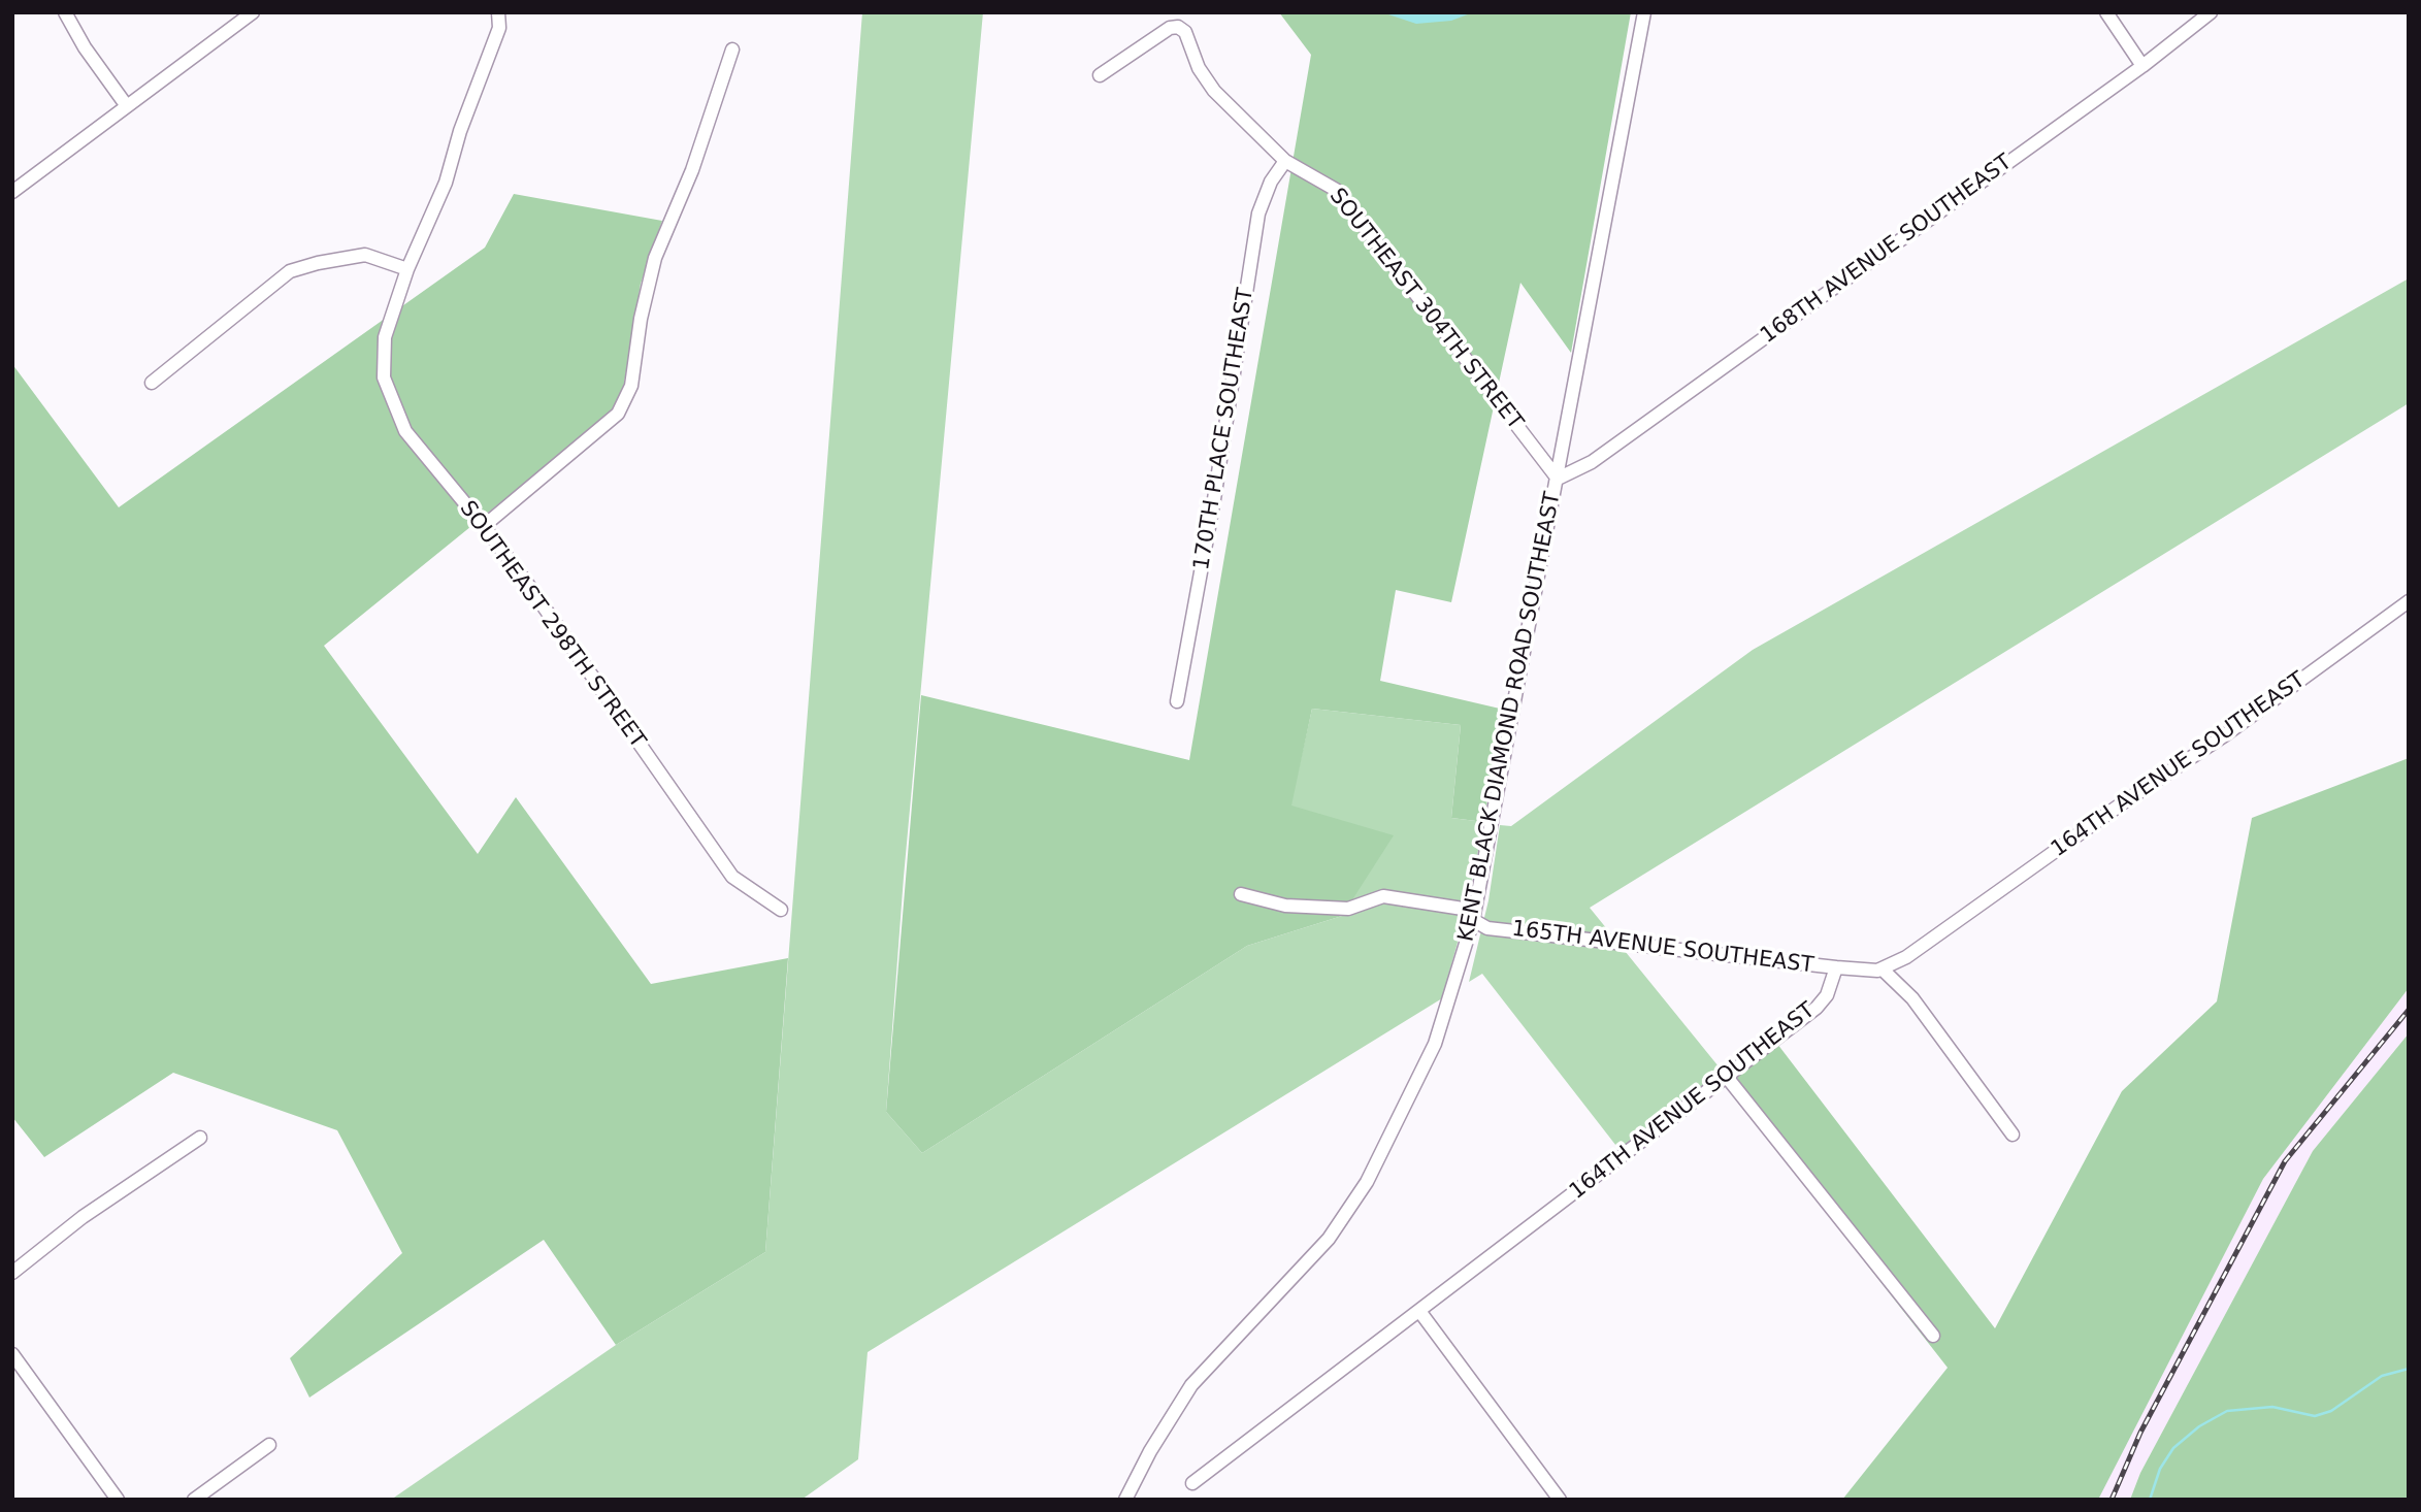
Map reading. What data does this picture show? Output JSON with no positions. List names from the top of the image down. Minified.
{"streets":{"street":["168TH AVENUE SOUTHEAST","SOUTHEAST 304TH STREET","170TH PLACE SOUTHEAST","SOUTHEAST 298TH STREET","KENT BLACK DIAMOND ROAD SOUTHEAST","164TH AVENUE SOUTHEAST","165TH AVENUE SOUTHEAST"]},"crossings":[["168TH AVENUE SOUTHEAST","SOUTHEAST 304TH STREET"],["168TH AVENUE SOUTHEAST","KENT BLACK DIAMOND ROAD SOUTHEAST"],["SOUTHEAST 304TH STREET","170TH PLACE SOUTHEAST"],["SOUTHEAST 304TH STREET","KENT BLACK DIAMOND ROAD SOUTHEAST"],["KENT BLACK DIAMOND ROAD SOUTHEAST","165TH AVENUE SOUTHEAST"],["164TH AVENUE SOUTHEAST","165TH AVENUE SOUTHEAST"]]}
